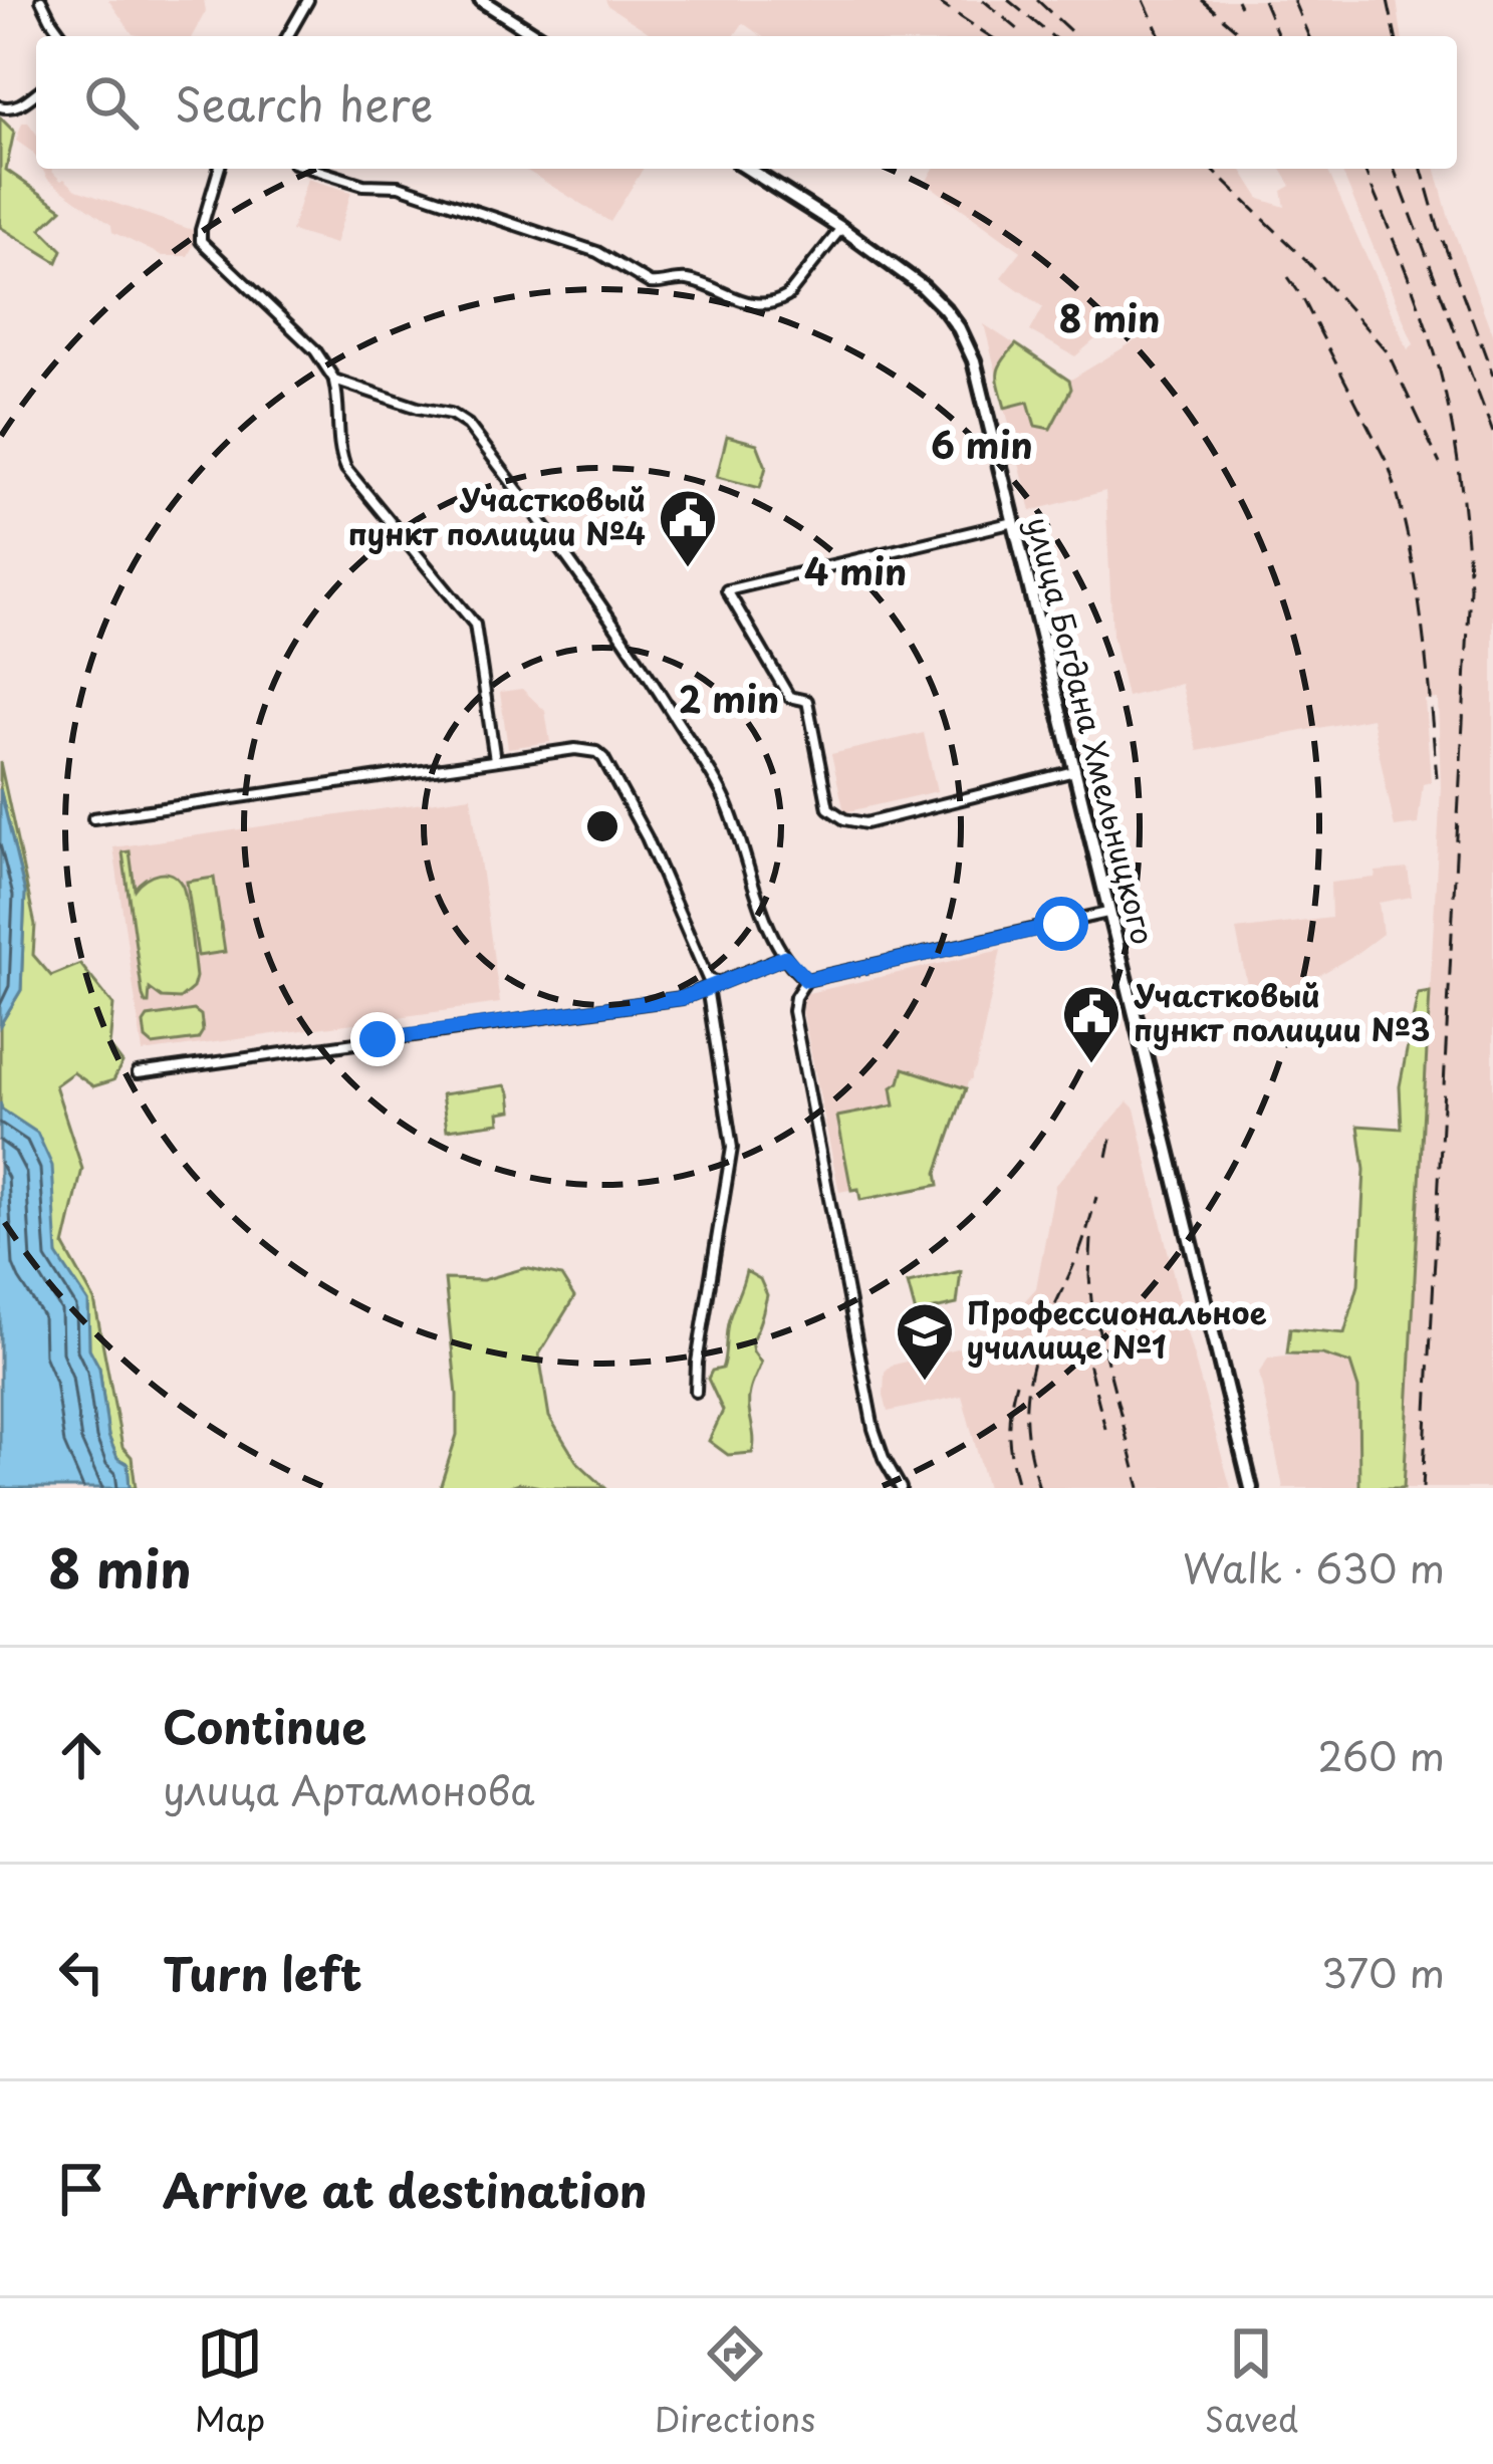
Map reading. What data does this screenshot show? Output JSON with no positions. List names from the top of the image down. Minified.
{"streets":{"main road":["улица Богдана Хмельницкого"]},"places":{"public building":["Участковый пункт полиции №4","Участковый пункт полиции №3"],"school or university":["Профессиональное училище №1"]},"page":{"search":"Search here","heading":["8 min","Walk · 630 m"],"list":[["Continue","улица Артамонова","260 m"],["Turn left","370 m"],"Arrive at destination"],"nav":["Map","Directions","Saved"]},"rings":["8 min","6 min","4 min","2 min"]}
